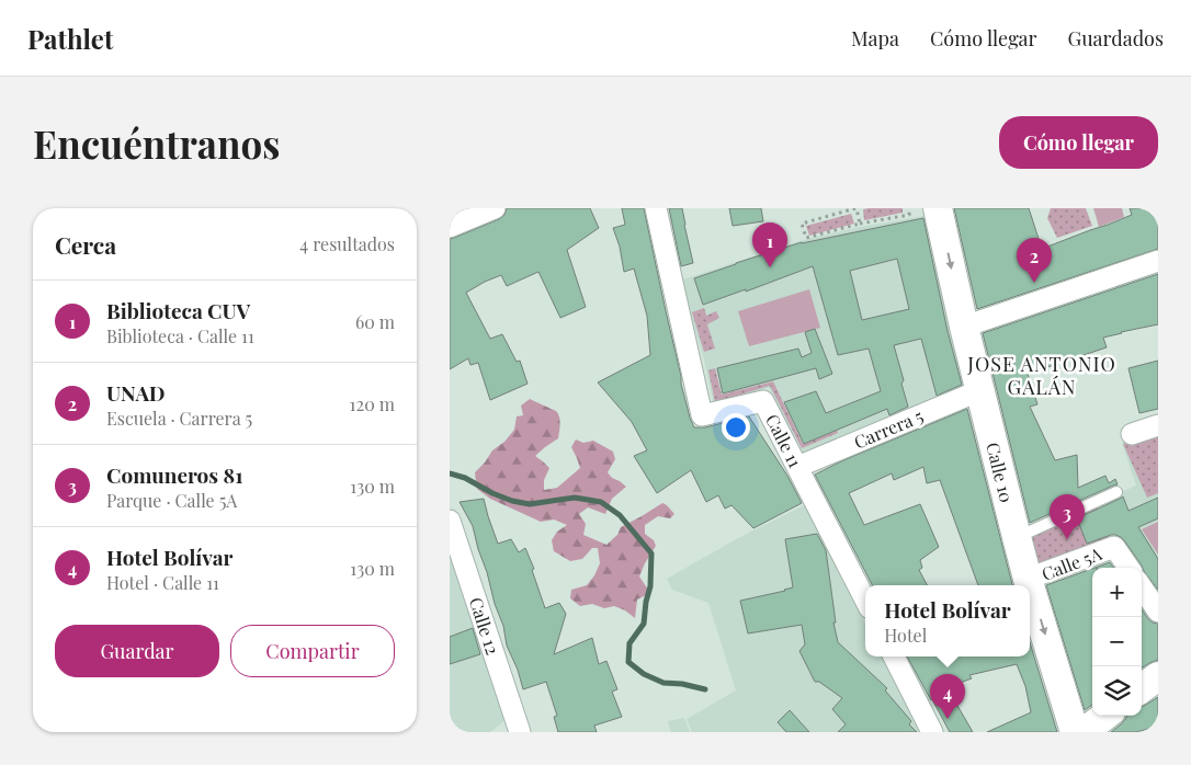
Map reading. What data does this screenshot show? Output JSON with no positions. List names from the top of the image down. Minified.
{"streets":{"street":["Carrera 5","Calle 11","Calle 10","Calle 5A","Calle 12"]},"crossings":[["Carrera 5","Calle 11"],["Carrera 5","Calle 10"],["Calle 10","Calle 5A"]],"districts":["JOSE ANTONIO GALÁN"],"page":{"header":"Pathlet","nav":["Mapa","Cómo llegar","Guardados"],"buttons":["Cómo llegar",["Guardar","Compartir"]],"title":"Encuéntranos","heading":["Cerca","4 resultados"],"pins":["1","2","3","4"],"list":[{"mark":"1","name":"Biblioteca CUV","note":"Biblioteca · Calle 11","value":"60 m"},{"mark":"2","name":"UNAD","note":"Escuela · Carrera 5","value":"120 m"},{"mark":"3","name":"Comuneros 81","note":"Parque · Calle 5A","value":"130 m"},{"mark":"4","name":"Hotel Bolívar","note":"Hotel · Calle 11","value":"130 m"}],"map_buttons":["+","−"],"popup":["Hotel Bolívar","Hotel"]}}
